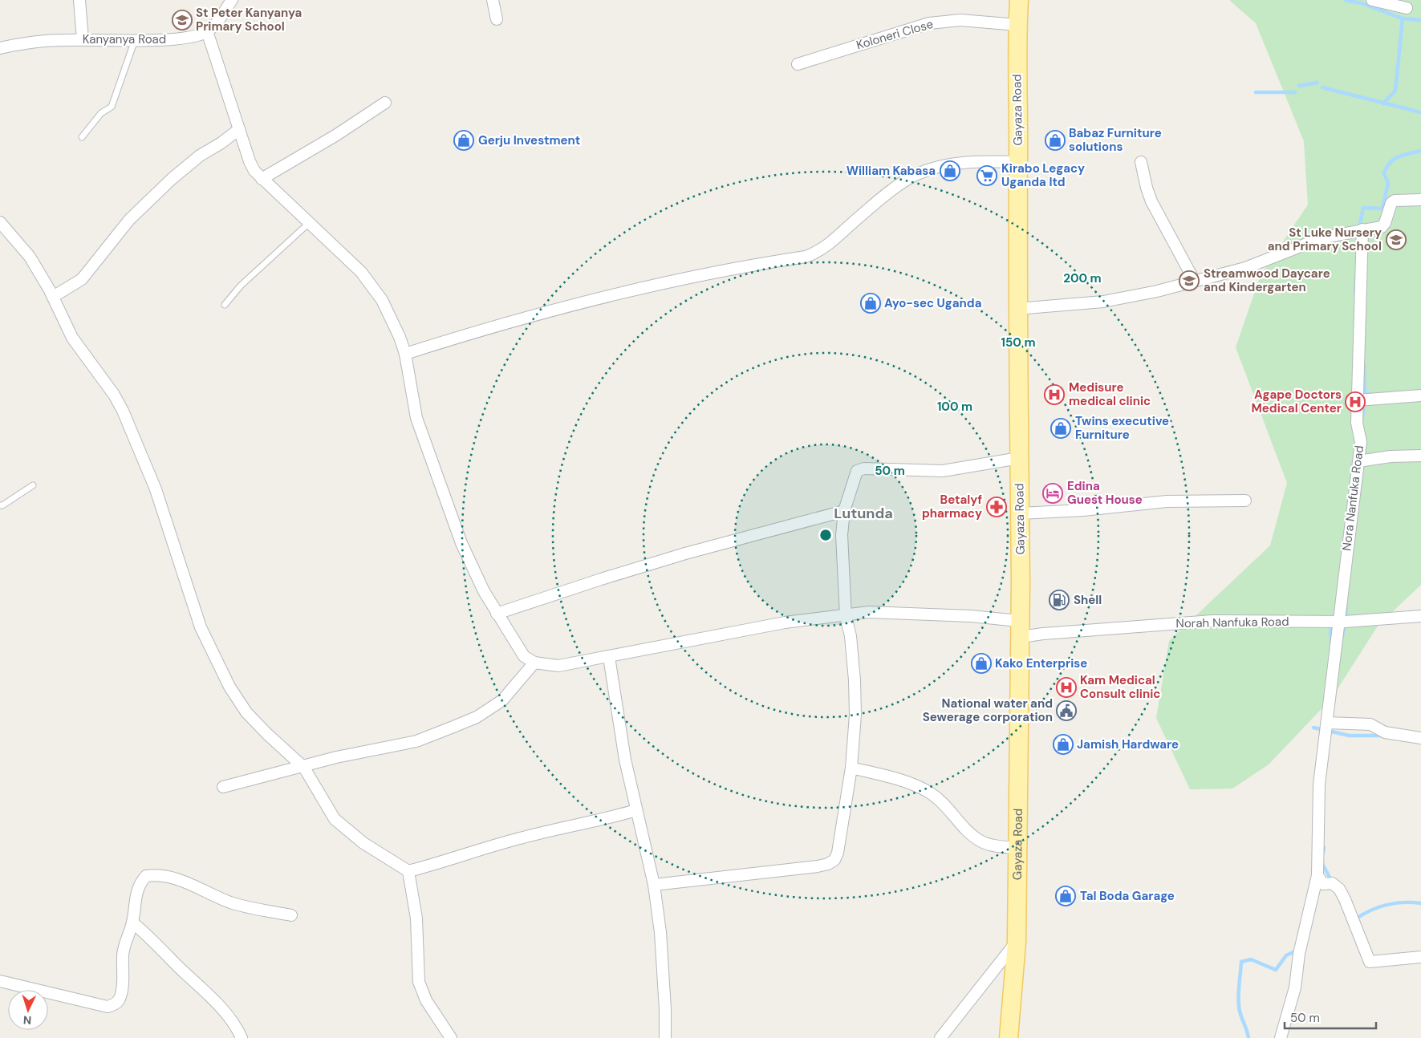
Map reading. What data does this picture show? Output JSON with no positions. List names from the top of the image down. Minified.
{"streets":{"main road":["Gayaza Road"],"street":["Koloneri Close","Kanyanya Road","Nora Nanfuka Road","Norah Nanfuka Road"]},"crossings":[["Koloneri Close","Gayaza Road"],["Gayaza Road","Norah Nanfuka Road"],["Nora Nanfuka Road","Norah Nanfuka Road"]],"districts":["Lutunda"],"places":{"school or university":["St Peter Kanyanya Primary School","St Luke Nursery and Primary School","Streamwood Daycare and Kindergarten"],"shop":["Gerju Investment","Babaz Furniture solutions","William Kabasa","Ayo-sec Uganda","Twins executive Furniture","Kako Enterprise","Jamish Hardware","Tal Boda Garage"],"supermarket":["Kirabo Legacy Uganda ltd"],"hospital":["Medisure medical clinic","Agape Doctors Medical Center","Kam Medical Consult clinic"],"hotel":["Edina Guest House"],"pharmacy":["Betalyf pharmacy"],"fuel station":["Shell"],"public building":["National water and Sewerage corporation"]},"scale_bar":"50 m","north":"bottom","rings":["200 m","150 m","100 m","50 m"]}
